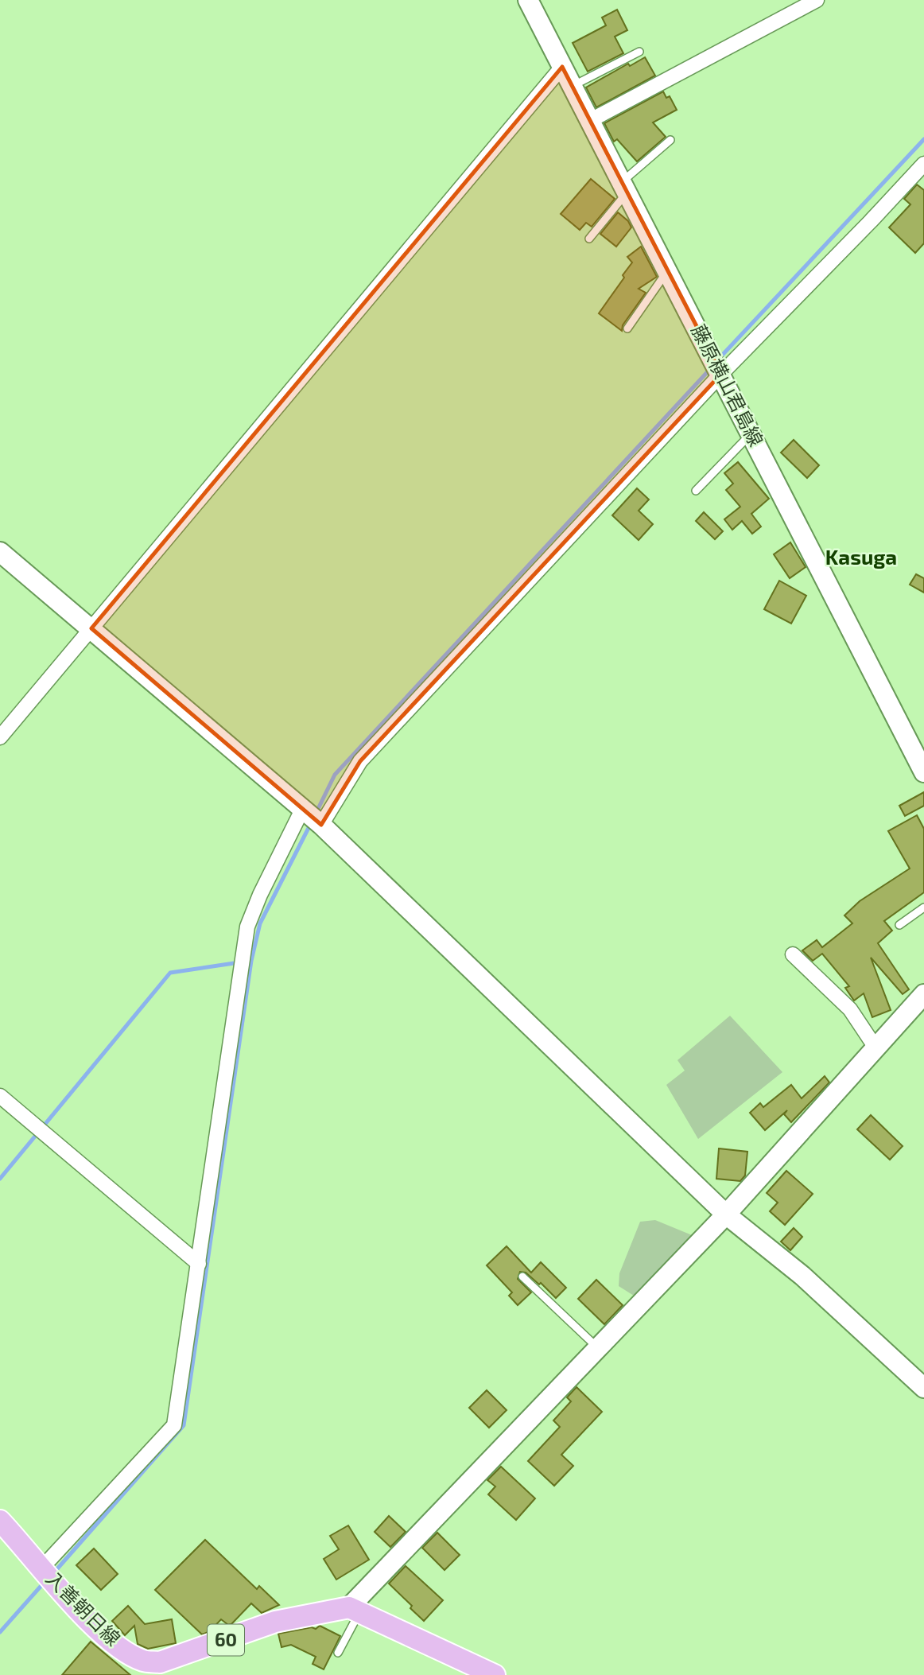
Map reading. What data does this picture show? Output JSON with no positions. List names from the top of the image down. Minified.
{"streets":{"main road":["入善朝日線","60"],"street":["藤原横山君島線"]},"districts":["Kasuga"]}
